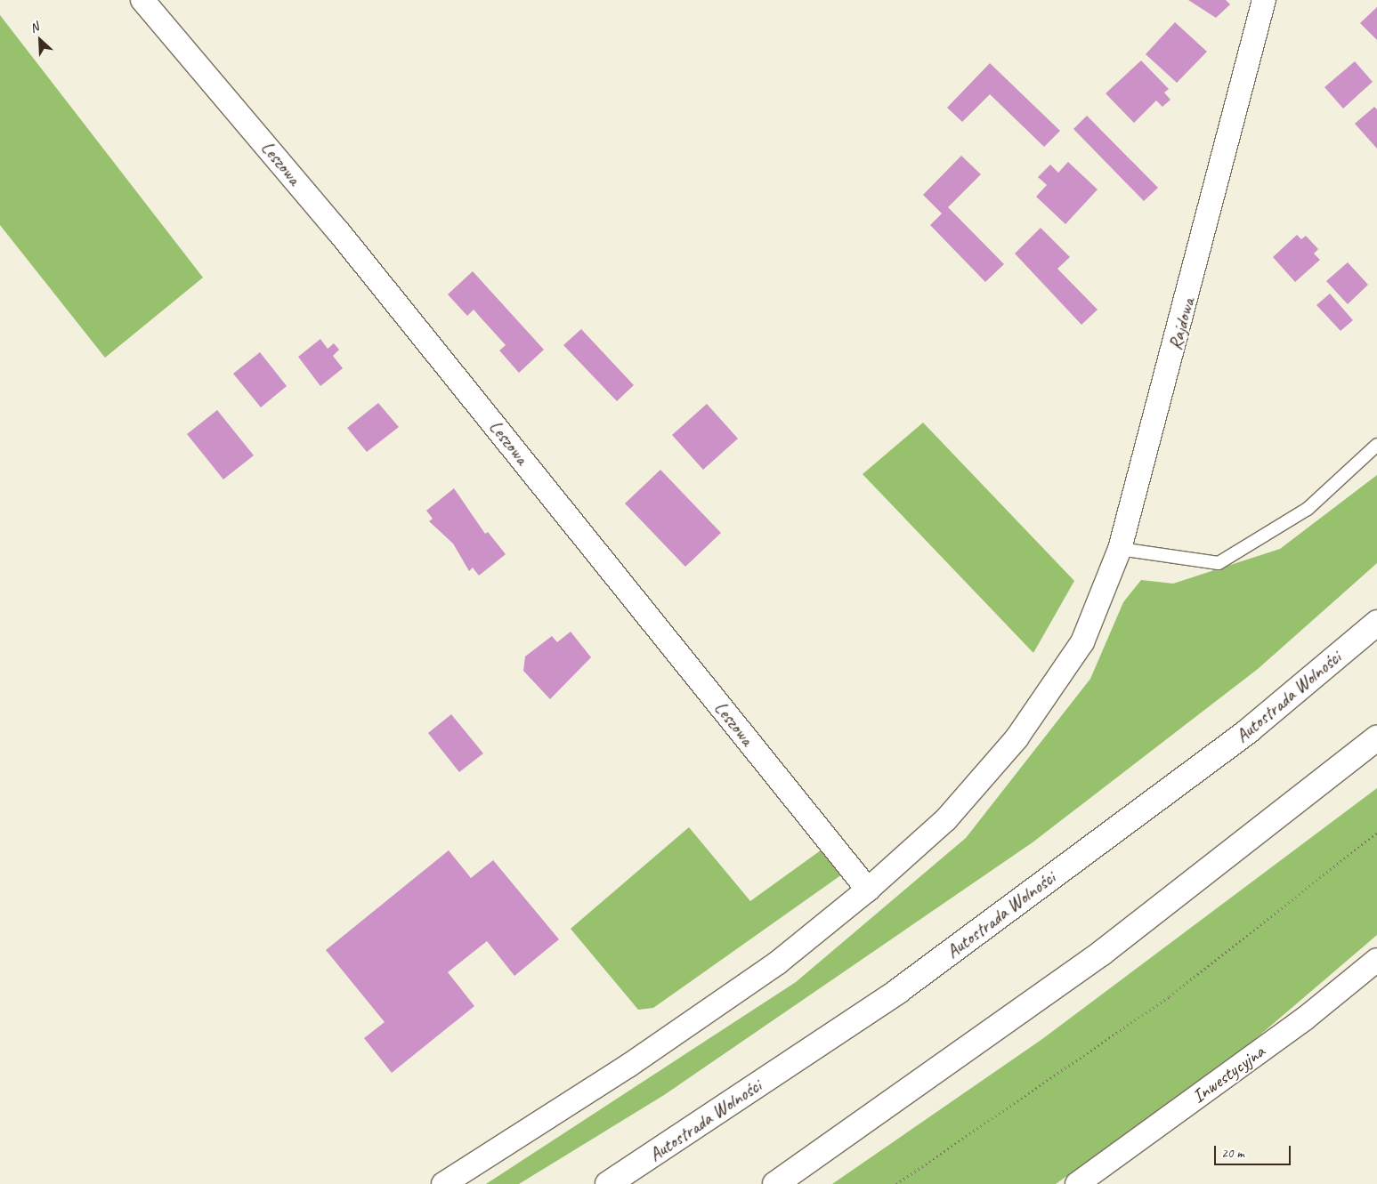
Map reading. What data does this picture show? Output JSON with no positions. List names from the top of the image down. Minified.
{"streets":{"highway":["Autostrada Wolności"],"street":["Leszowa","Rajdowa","Inwestycyjna"]},"crossings":[["Leszowa","Rajdowa"]],"scale_bar":"20 m","north":"top left"}
